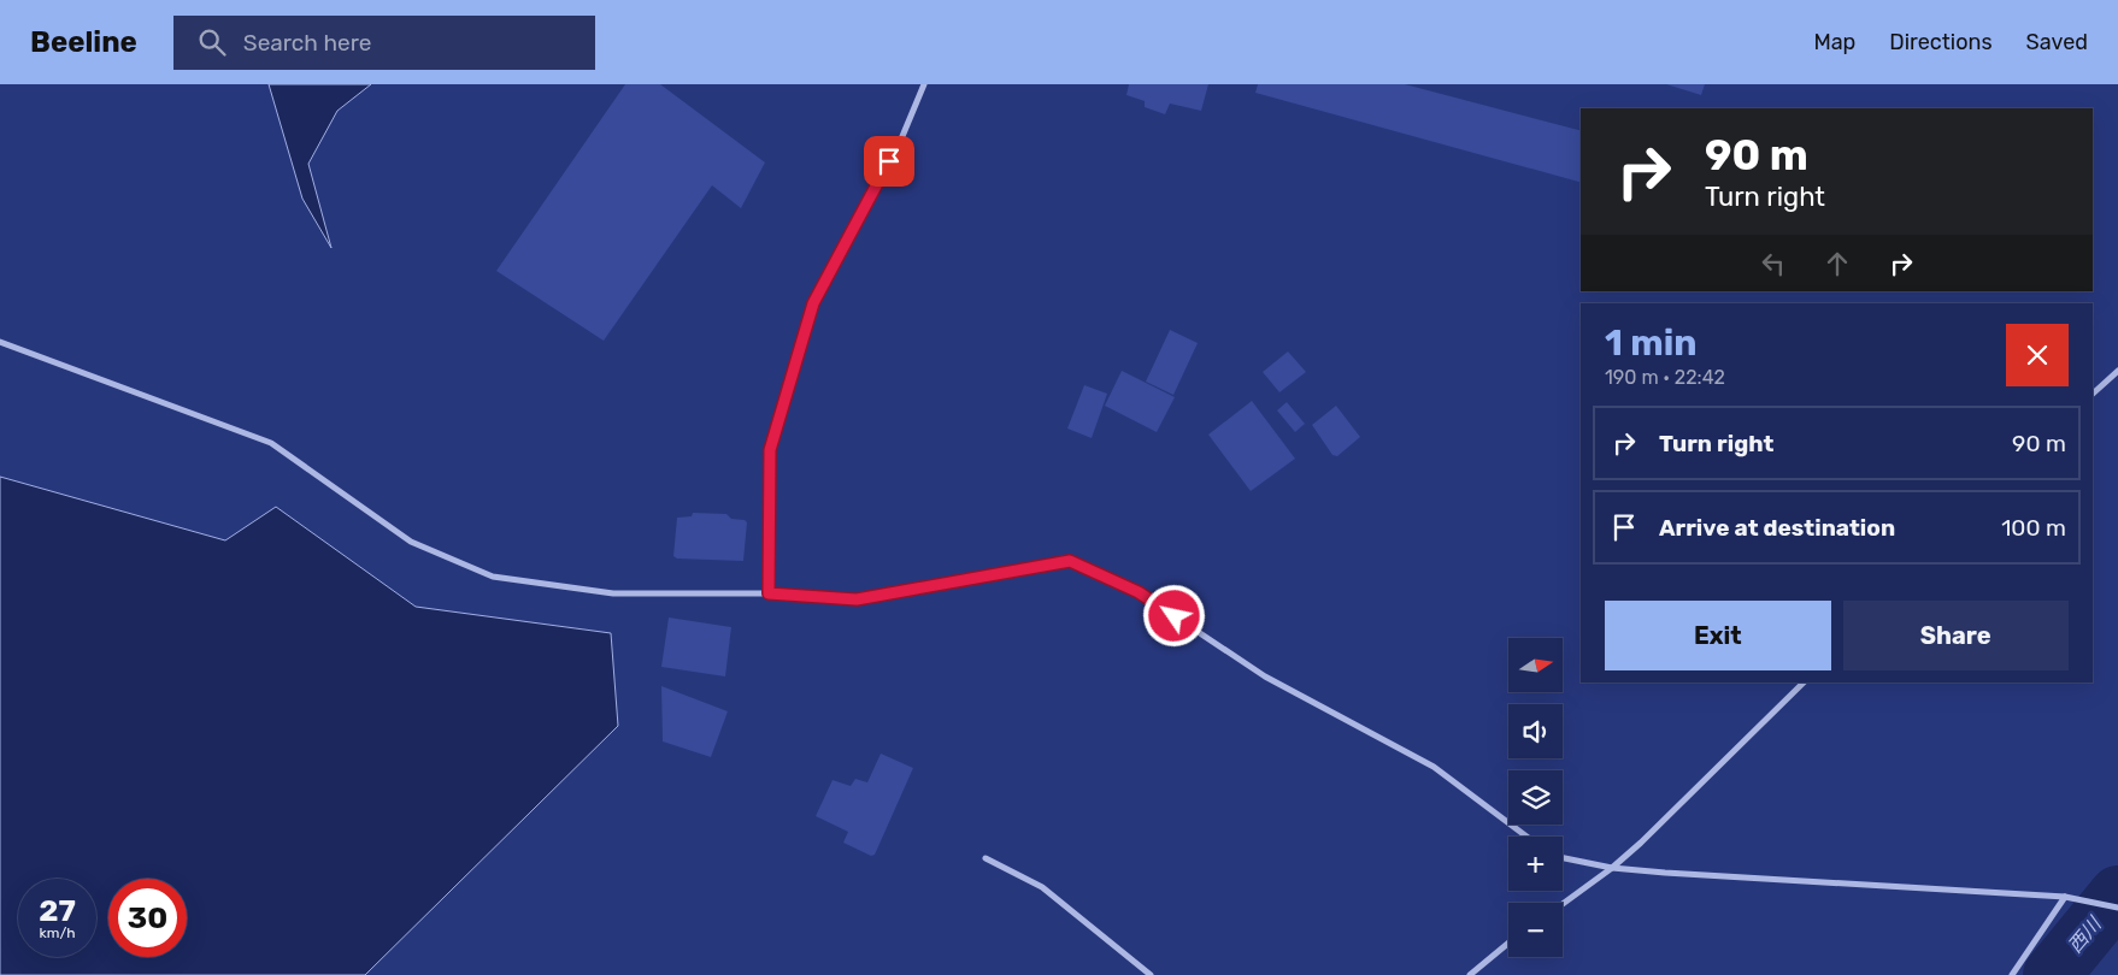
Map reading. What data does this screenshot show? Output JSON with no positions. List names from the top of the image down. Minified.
{"water":["西川"],"north":"right","page":{"header":"Beeline","search":"Search here","nav":["Map","Directions","Saved"],"turn":["90 m","Turn right"],"heading":["1 min","190 m · 22:42"],"list":[{"name":"Turn right","value":"90 m"},{"name":"Arrive at destination","value":"100 m"}],"buttons":["Exit","Share"],"map_buttons":["+","−"],"speed":"27 km/h","limit":"30"}}
